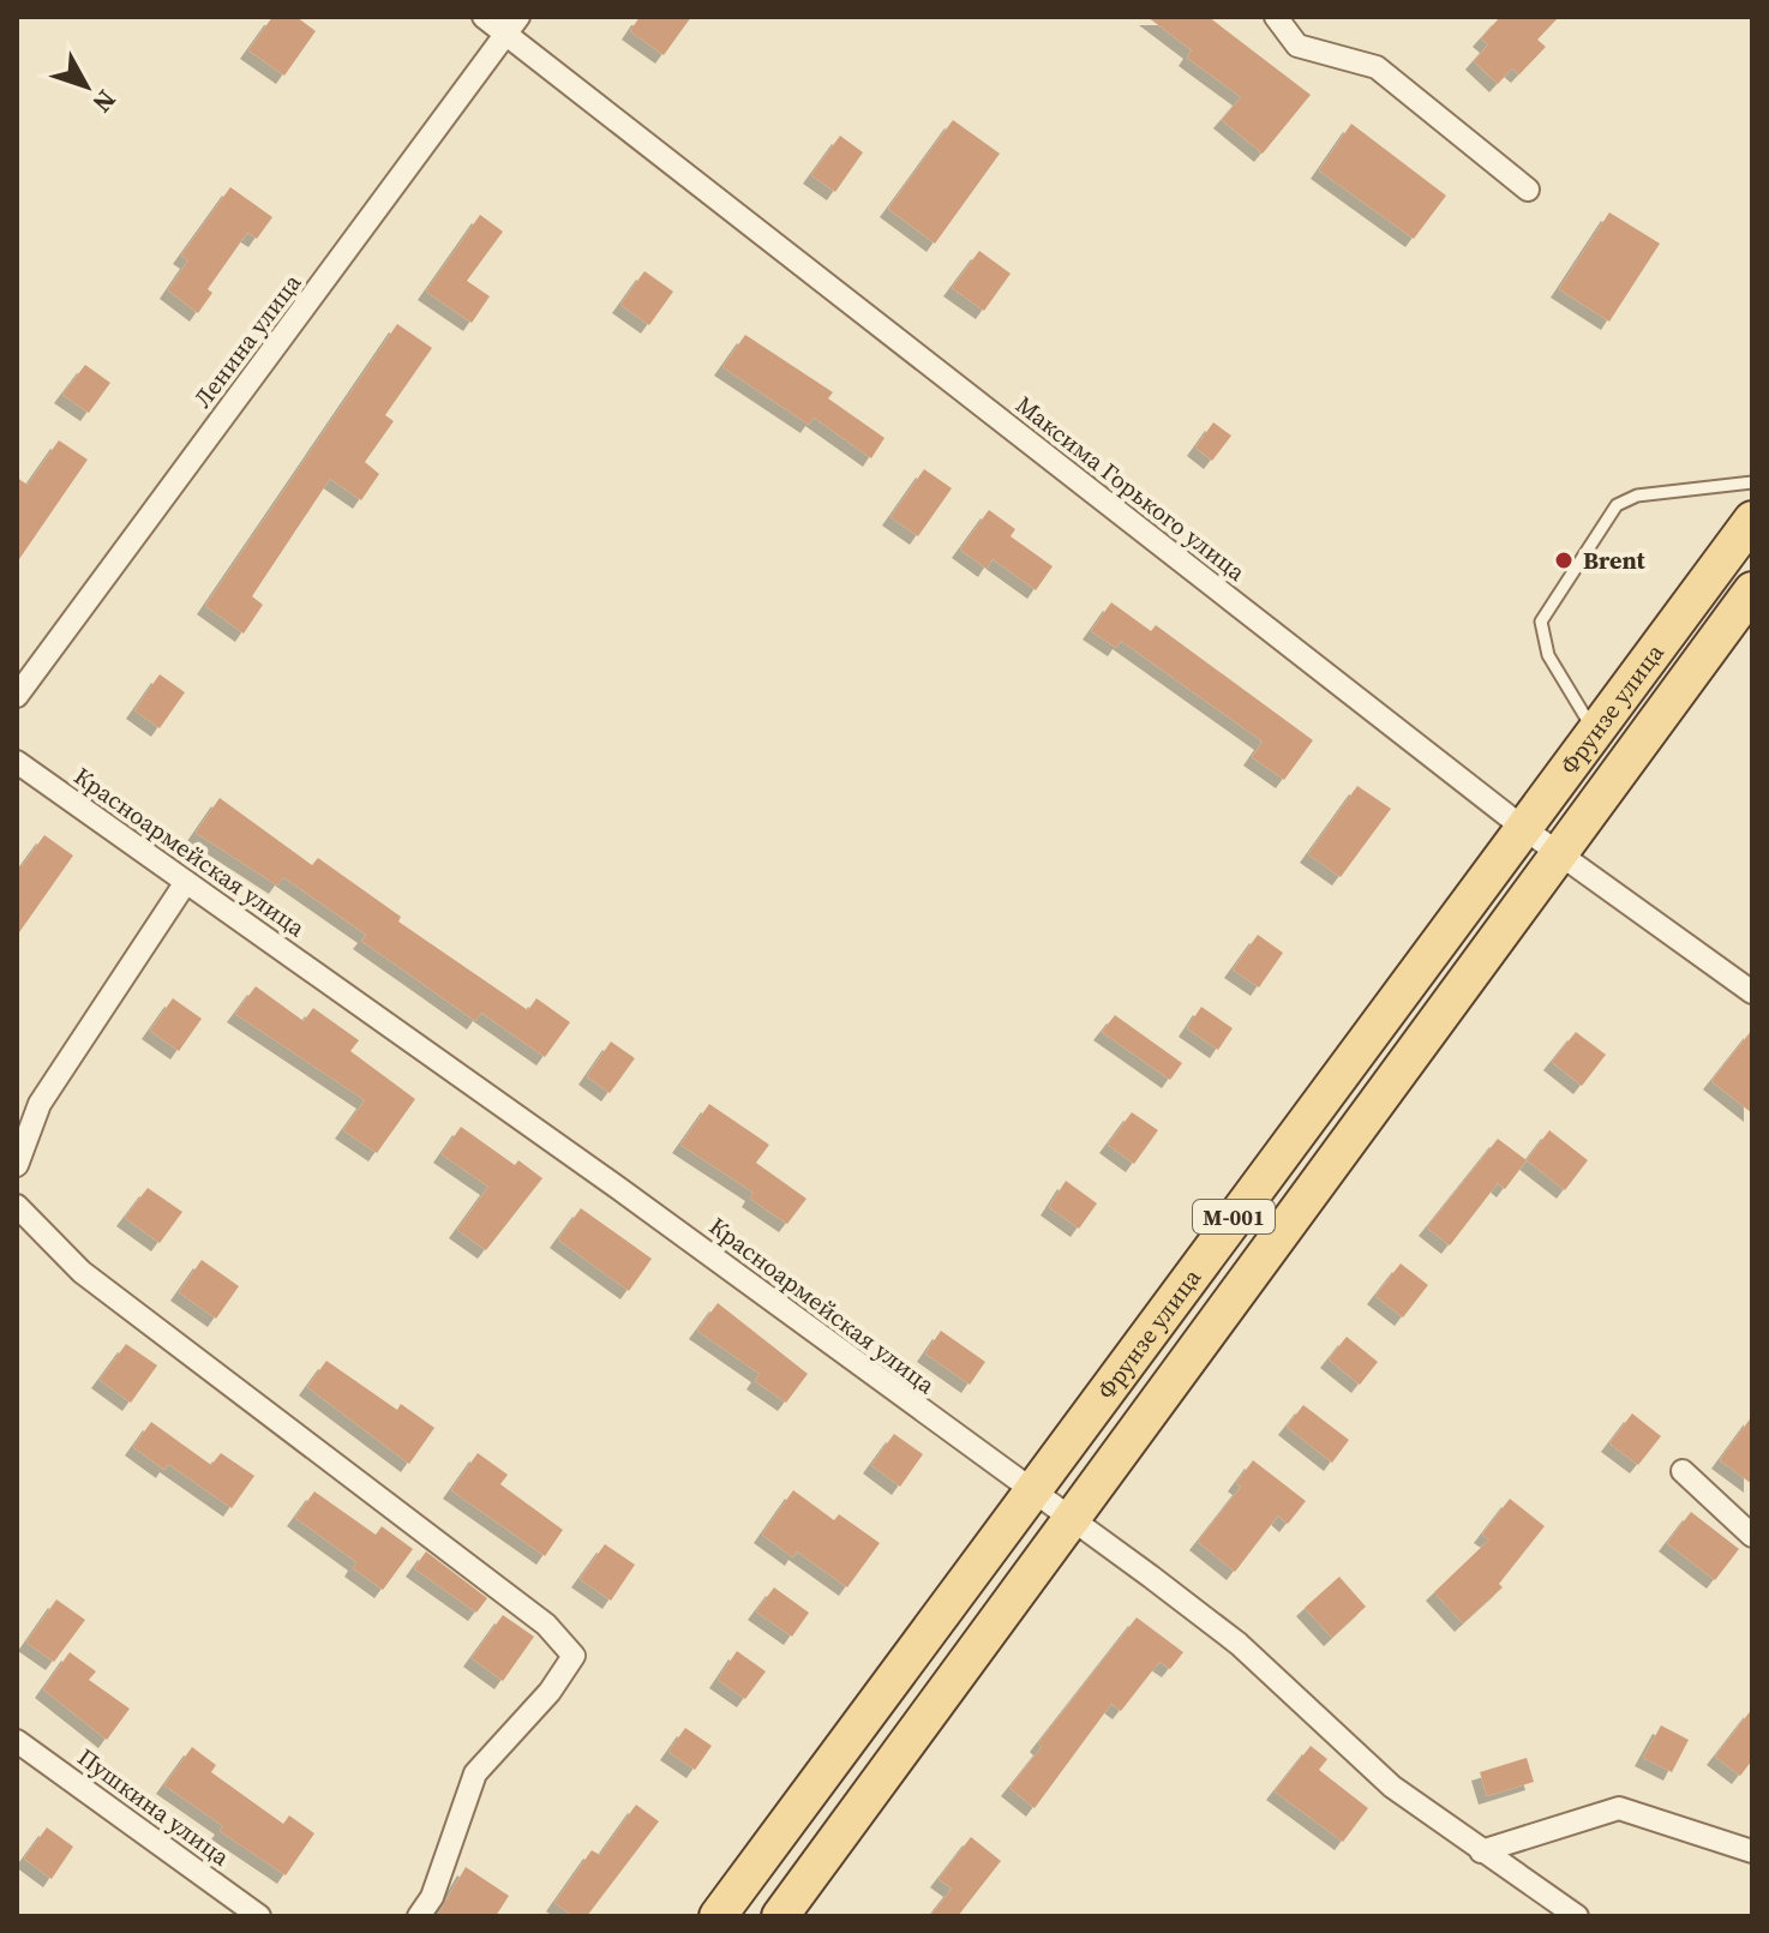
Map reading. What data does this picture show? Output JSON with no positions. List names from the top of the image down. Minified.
{"streets":{"main road":["Фрунзе улица","M-001"],"street":["Ленина улица","Максима Горького улица","Красноармейская улица","Пушкина улица"]},"crossings":[["Ленина улица","Максима Горького улица"],["Максима Горького улица","Фрунзе улица"],["Фрунзе улица","Красноармейская улица"]],"places":["Brent"],"north":"bottom right"}
